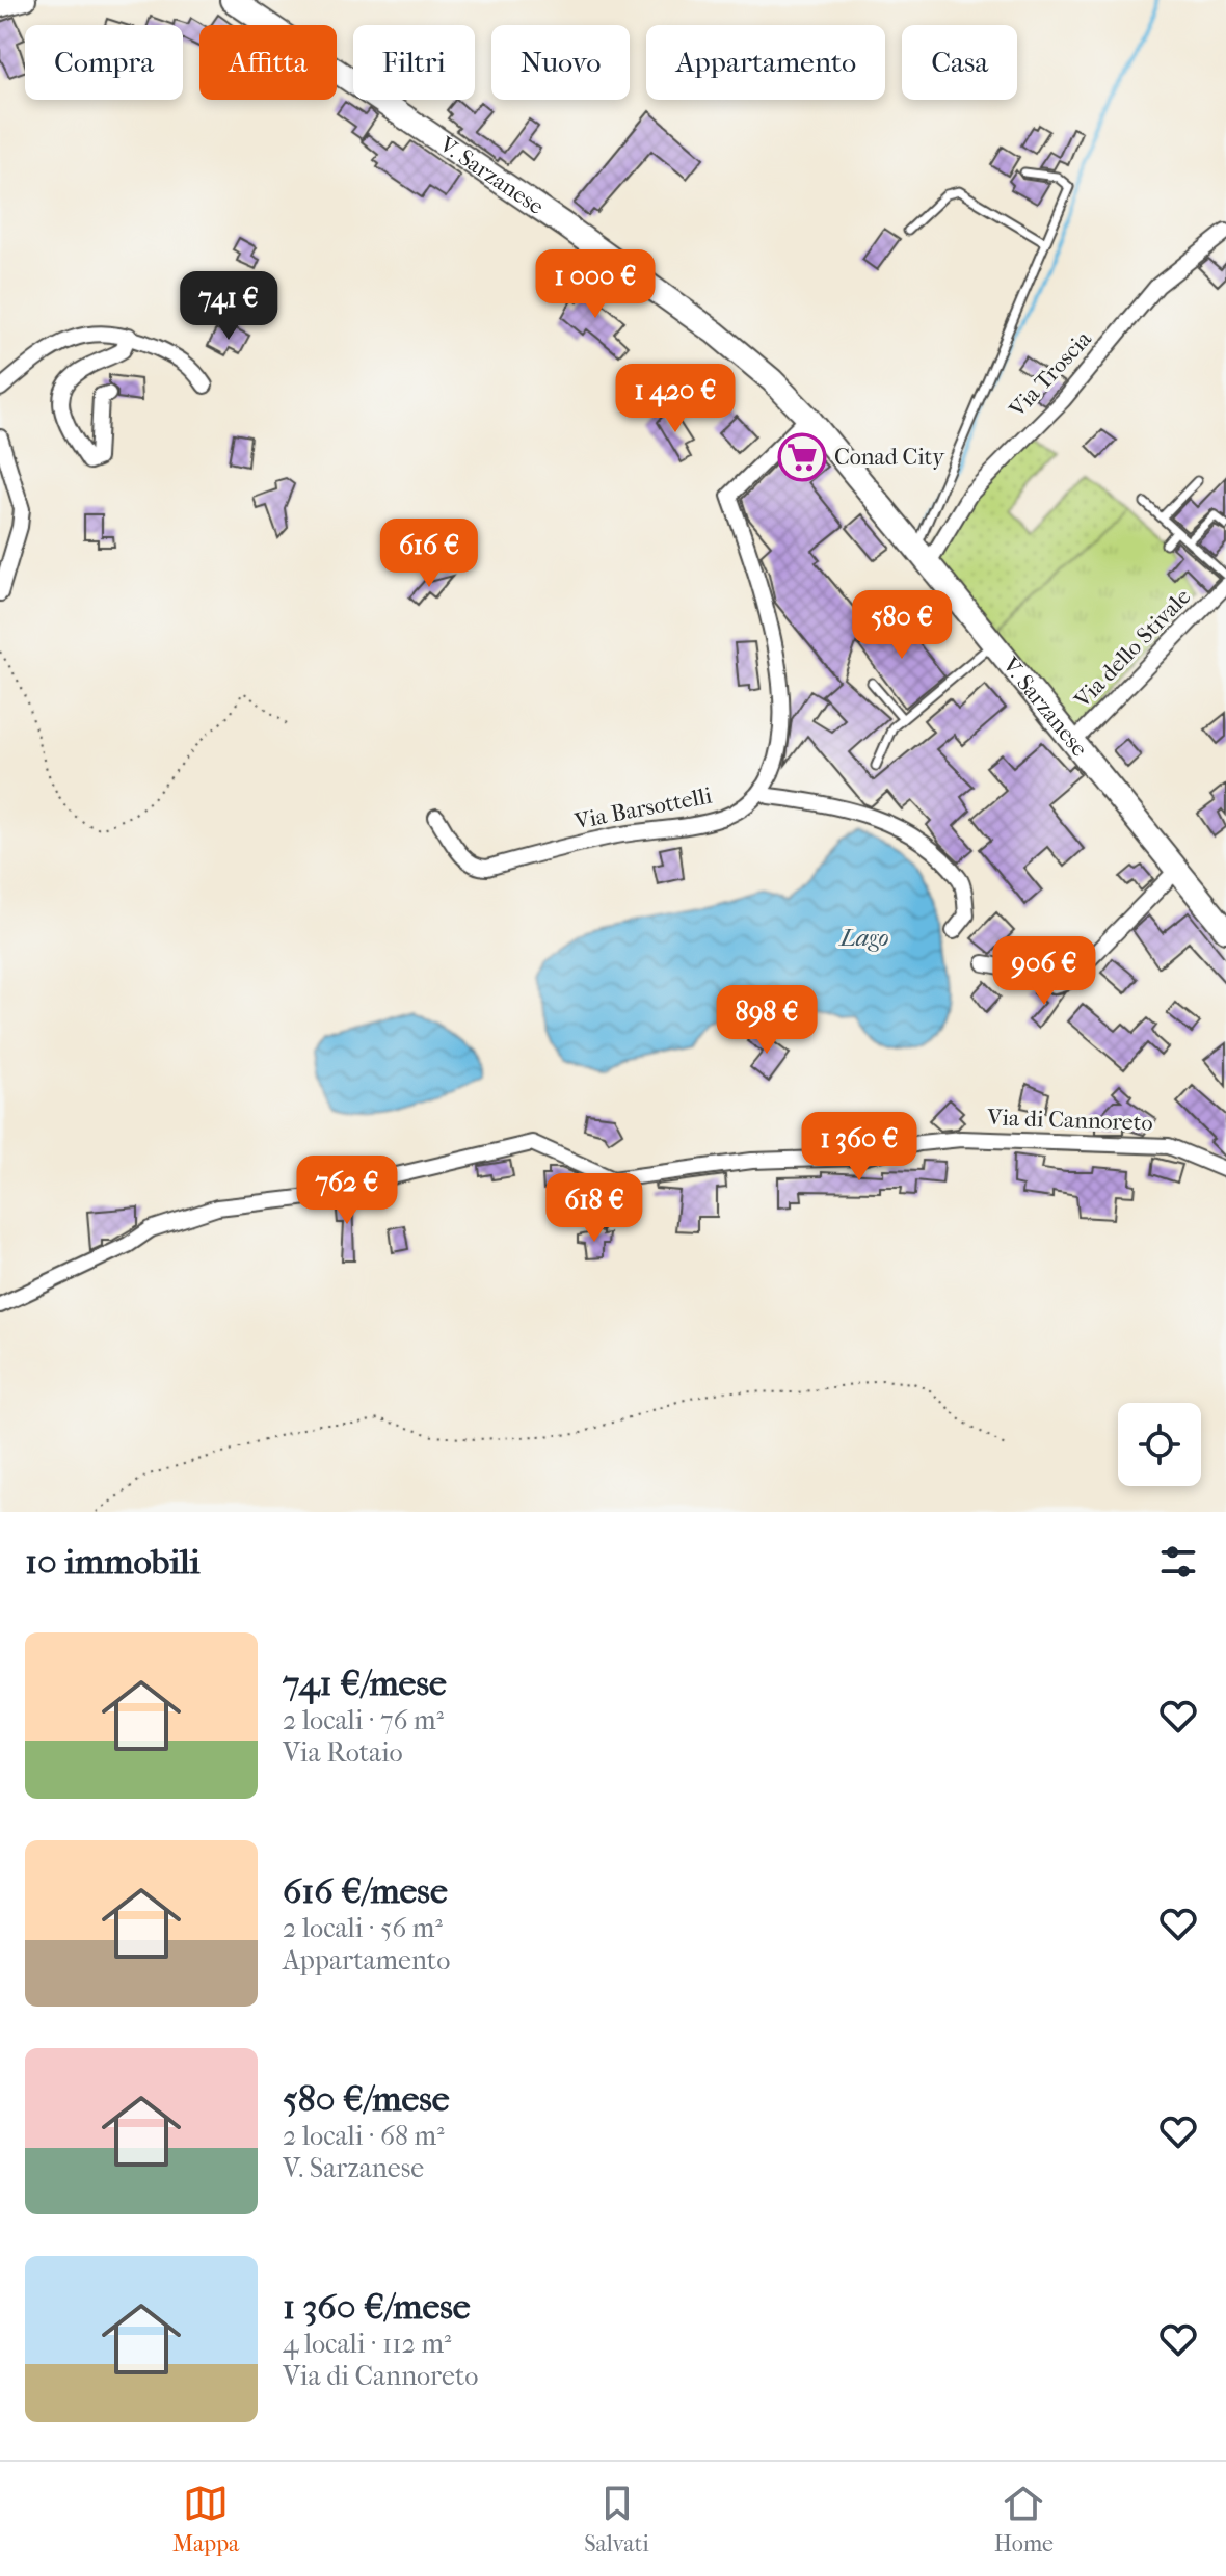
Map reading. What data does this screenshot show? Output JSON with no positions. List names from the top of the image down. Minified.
{"streets":{"main road":["V. Sarzanese"],"street":["Via Troscia","Via dello Stivale","Via Barsottelli","Via di Cannoreto"]},"crossings":[["V. Sarzanese","Via Troscia"],["V. Sarzanese","Via dello Stivale"]],"water":["Lago"],"places":{"supermarket":["Conad City"]},"page":{"chip":["Compra","Affitta","Filtri","Nuovo","Appartamento","Casa"],"price":["1 000 €","741 €","1 420 €","616 €","580 €","906 €","898 €","1 360 €","762 €","618 €"],"heading":"10 immobili","list":[{"name":"741 €/mese","note":"2 locali · 76 m² · Via Rotaio"},{"name":"616 €/mese","note":"2 locali · 56 m² · Appartamento"},{"name":"580 €/mese","note":"2 locali · 68 m² · V. Sarzanese"},{"name":"1 360 €/mese","note":"4 locali · 112 m² · Via di Cannoreto"}],"tabs":["Mappa","Salvati","Home"]}}
